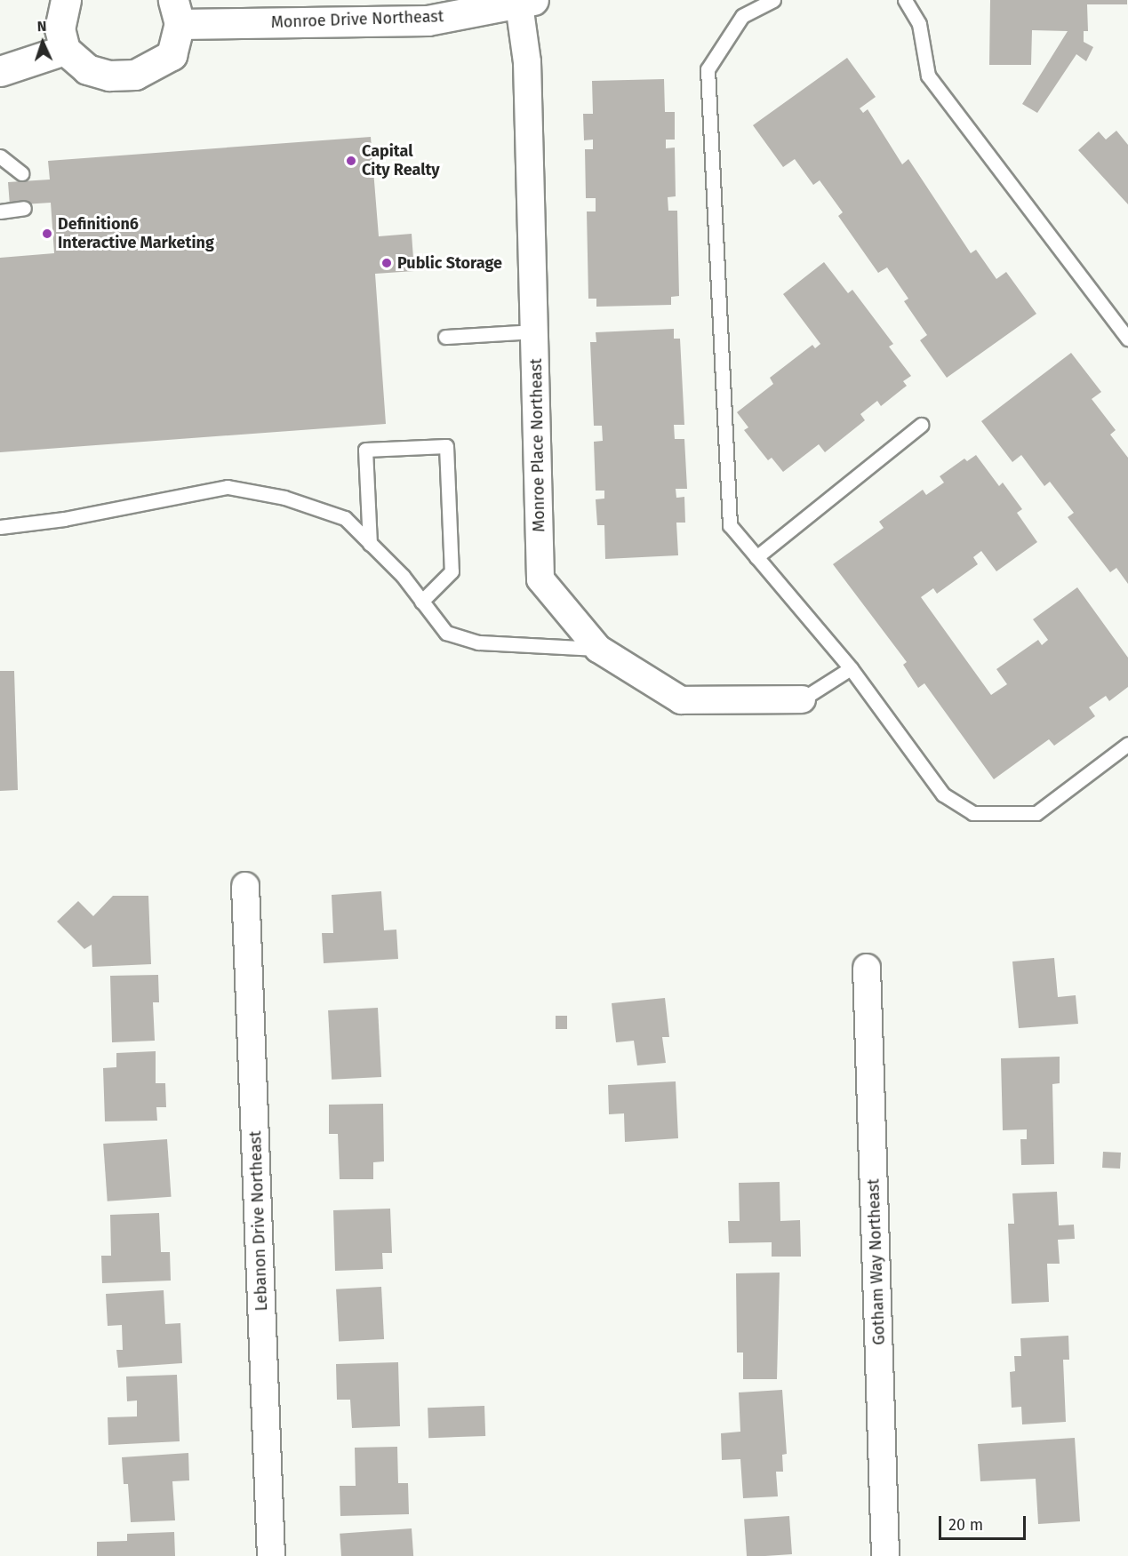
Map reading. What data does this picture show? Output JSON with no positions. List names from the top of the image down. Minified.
{"streets":{"main road":["Monroe Drive Northeast"],"street":["Monroe Place Northeast","Lebanon Drive Northeast","Gotham Way Northeast"]},"crossings":[["Monroe Drive Northeast","Monroe Place Northeast"]],"places":["Capital City Realty","Definition6 Interactive Marketing","Public Storage"],"scale_bar":"20 m","north":"top"}
